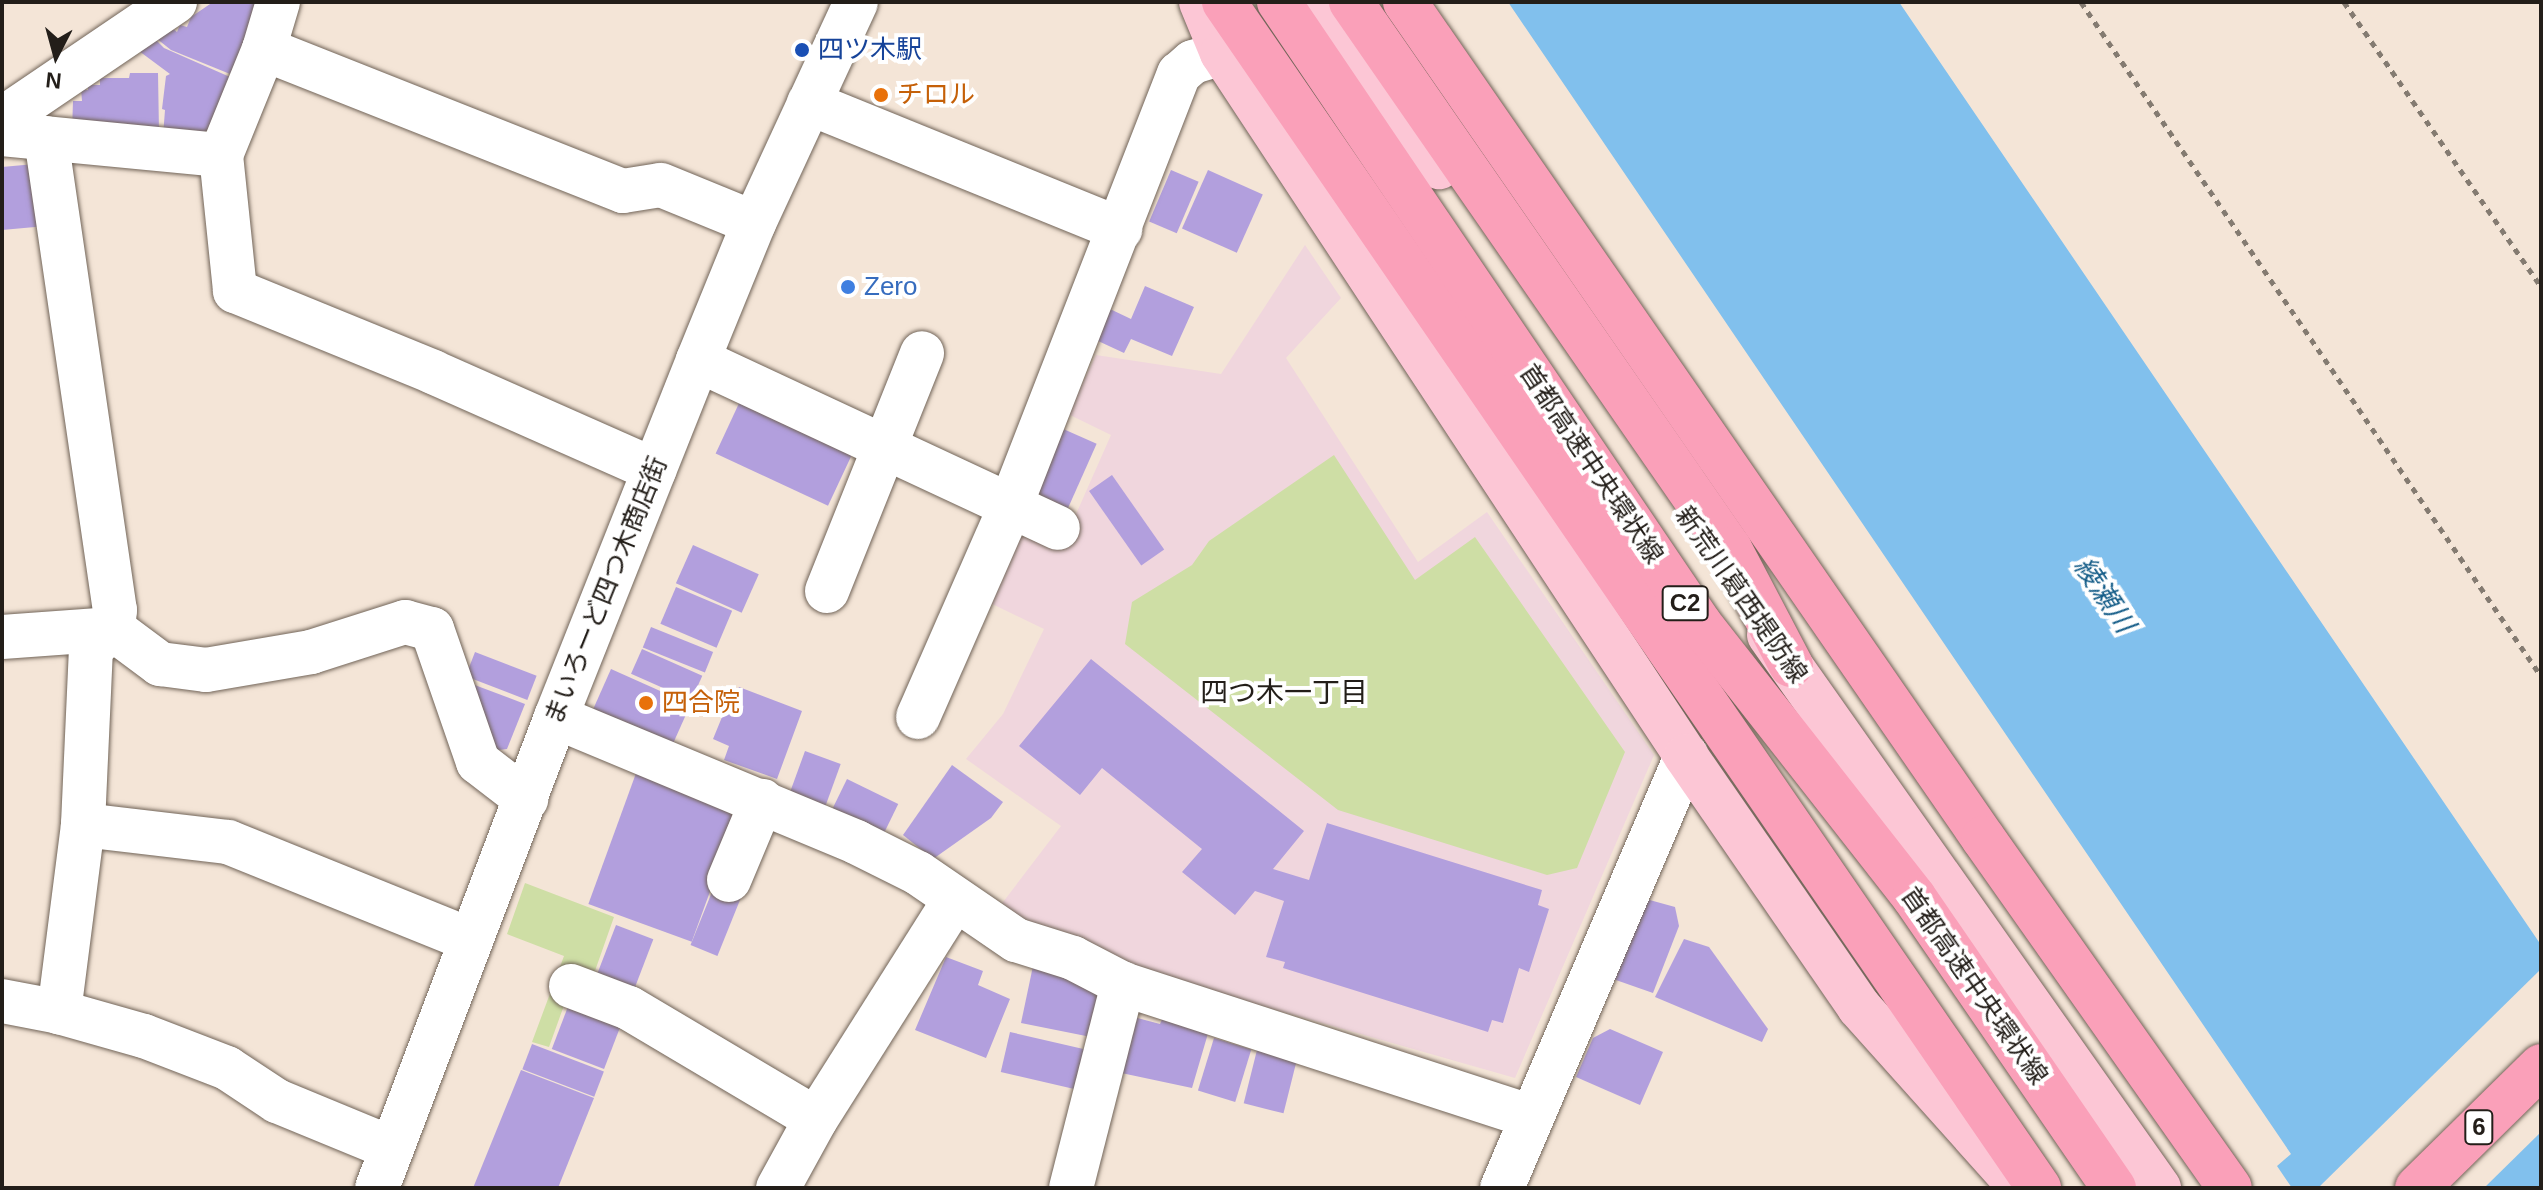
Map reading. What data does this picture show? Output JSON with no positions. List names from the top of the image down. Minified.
{"streets":{"highway":["首都高速中央環状線","C2","6"],"main road":["新荒川葛西堤防線"],"street":["まいろーど四つ木商店街"]},"districts":["四つ木一丁目"],"water":["綾瀬川"],"places":["四ツ木駅","チロル","Zero","四合院"],"north":"bottom"}
